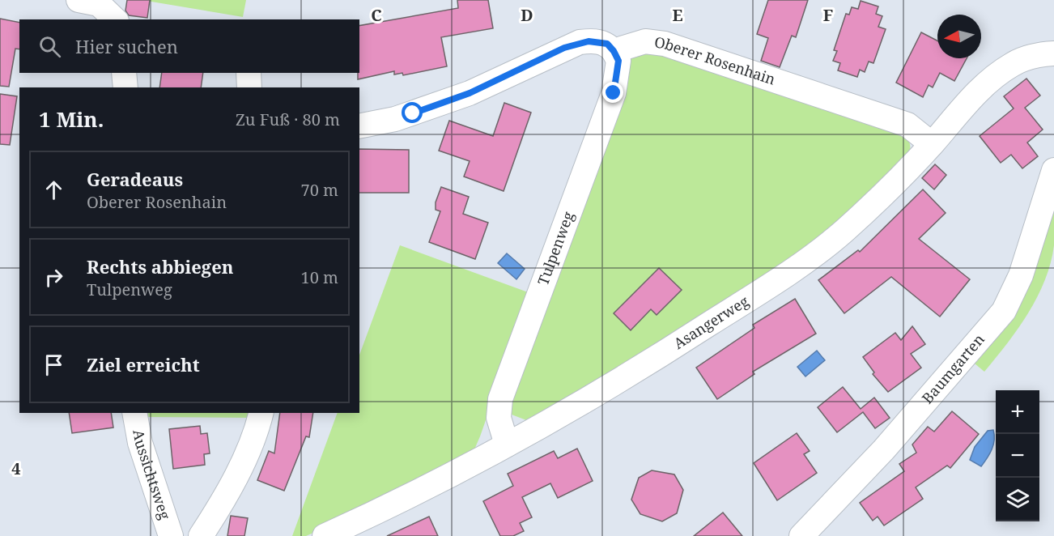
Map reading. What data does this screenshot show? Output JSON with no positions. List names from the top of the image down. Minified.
{"streets":{"street":["Oberer Rosenhain","Tulpenweg","Asangerweg","Baumgarten","Aussichtsweg"]},"crossings":[["Oberer Rosenhain","Tulpenweg"],["Oberer Rosenhain","Asangerweg"],["Tulpenweg","Asangerweg"]],"north":"left","page":{"search":"Hier suchen","heading":["1 Min.","Zu Fuß · 80 m"],"list":[["Geradeaus","Oberer Rosenhain","70 m"],["Rechts abbiegen","Tulpenweg","10 m"],"Ziel erreicht"],"map_buttons":["+","−"]},"grid":{"columns":["C","D","E","F"],"rows":["4"]}}
